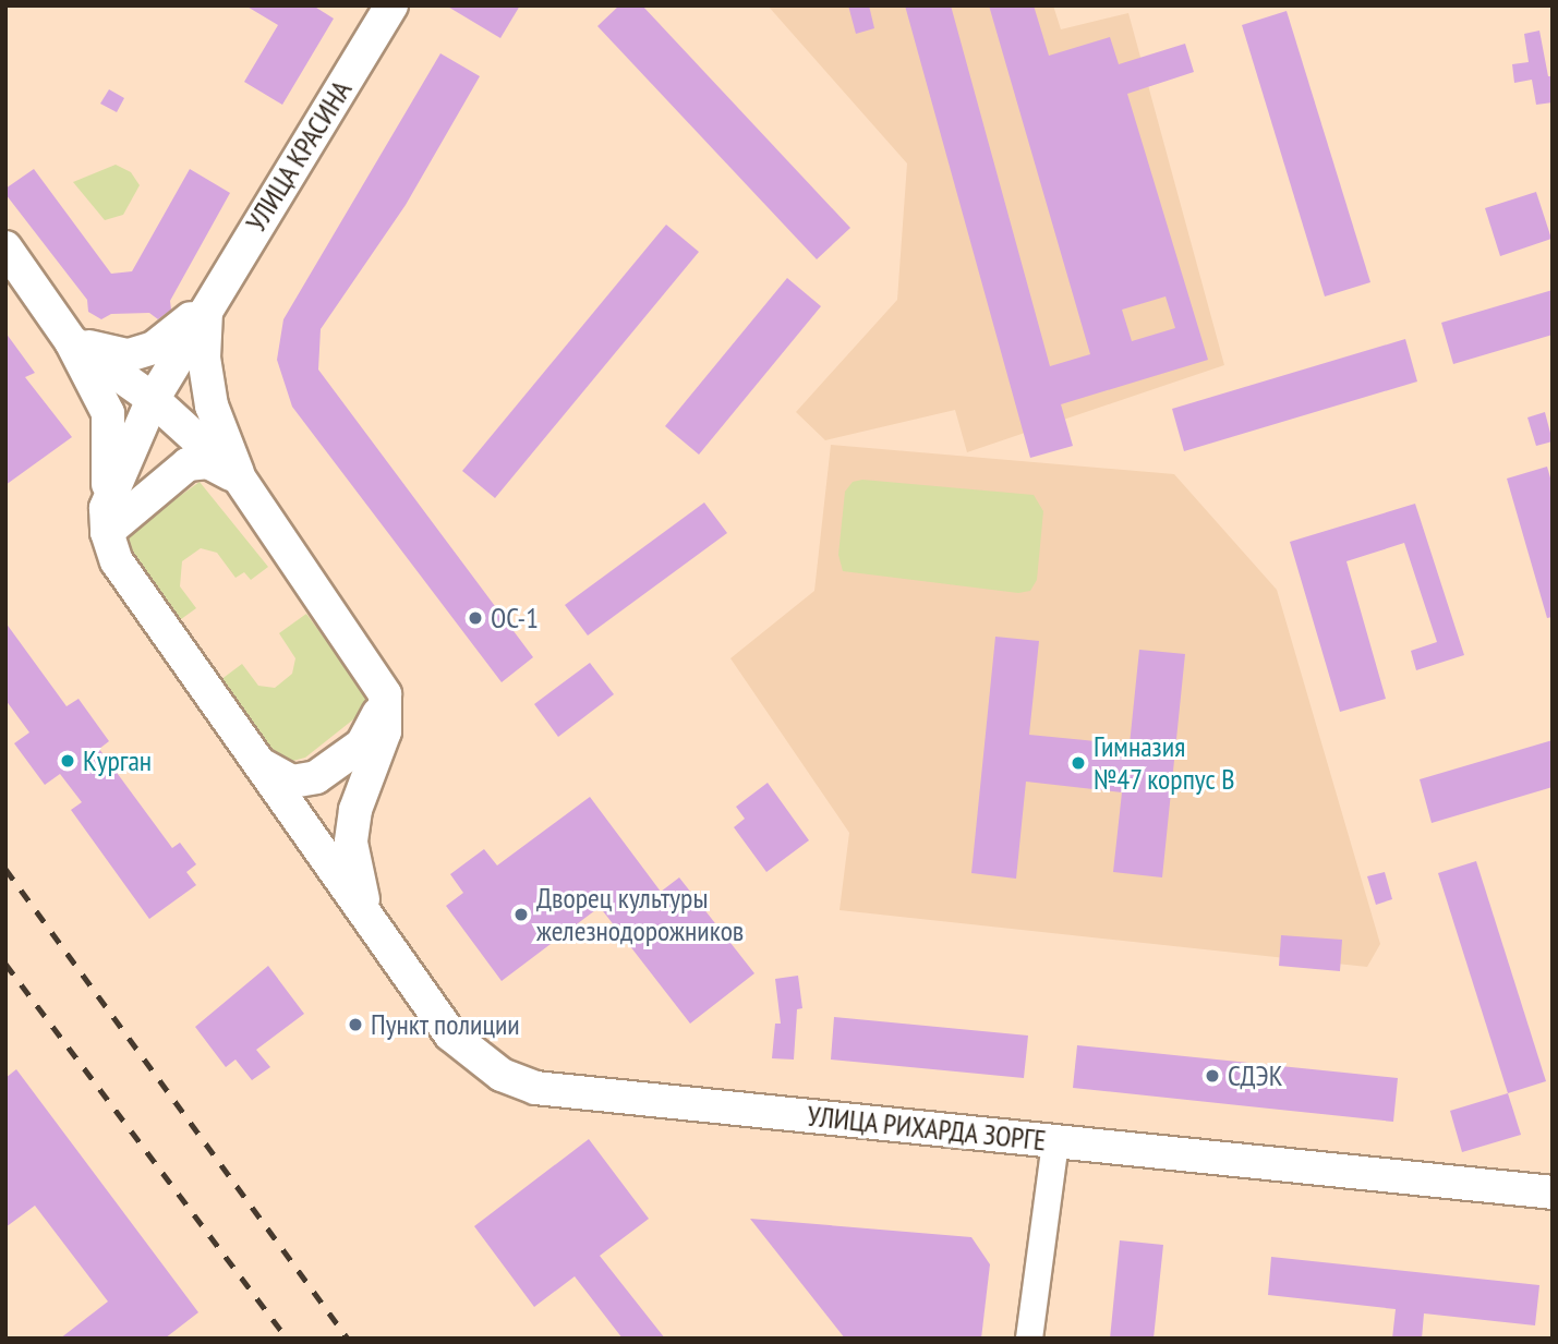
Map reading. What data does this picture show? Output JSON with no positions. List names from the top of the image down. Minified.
{"streets":{"main road":["УЛИЦА КРАСИНА","УЛИЦА РИХАРДА ЗОРГЕ"]},"places":["ОС-1","Курган","Гимназия №47 корпус В","Дворец культуры железнодорожников","Пункт полиции","СДЭК"]}
